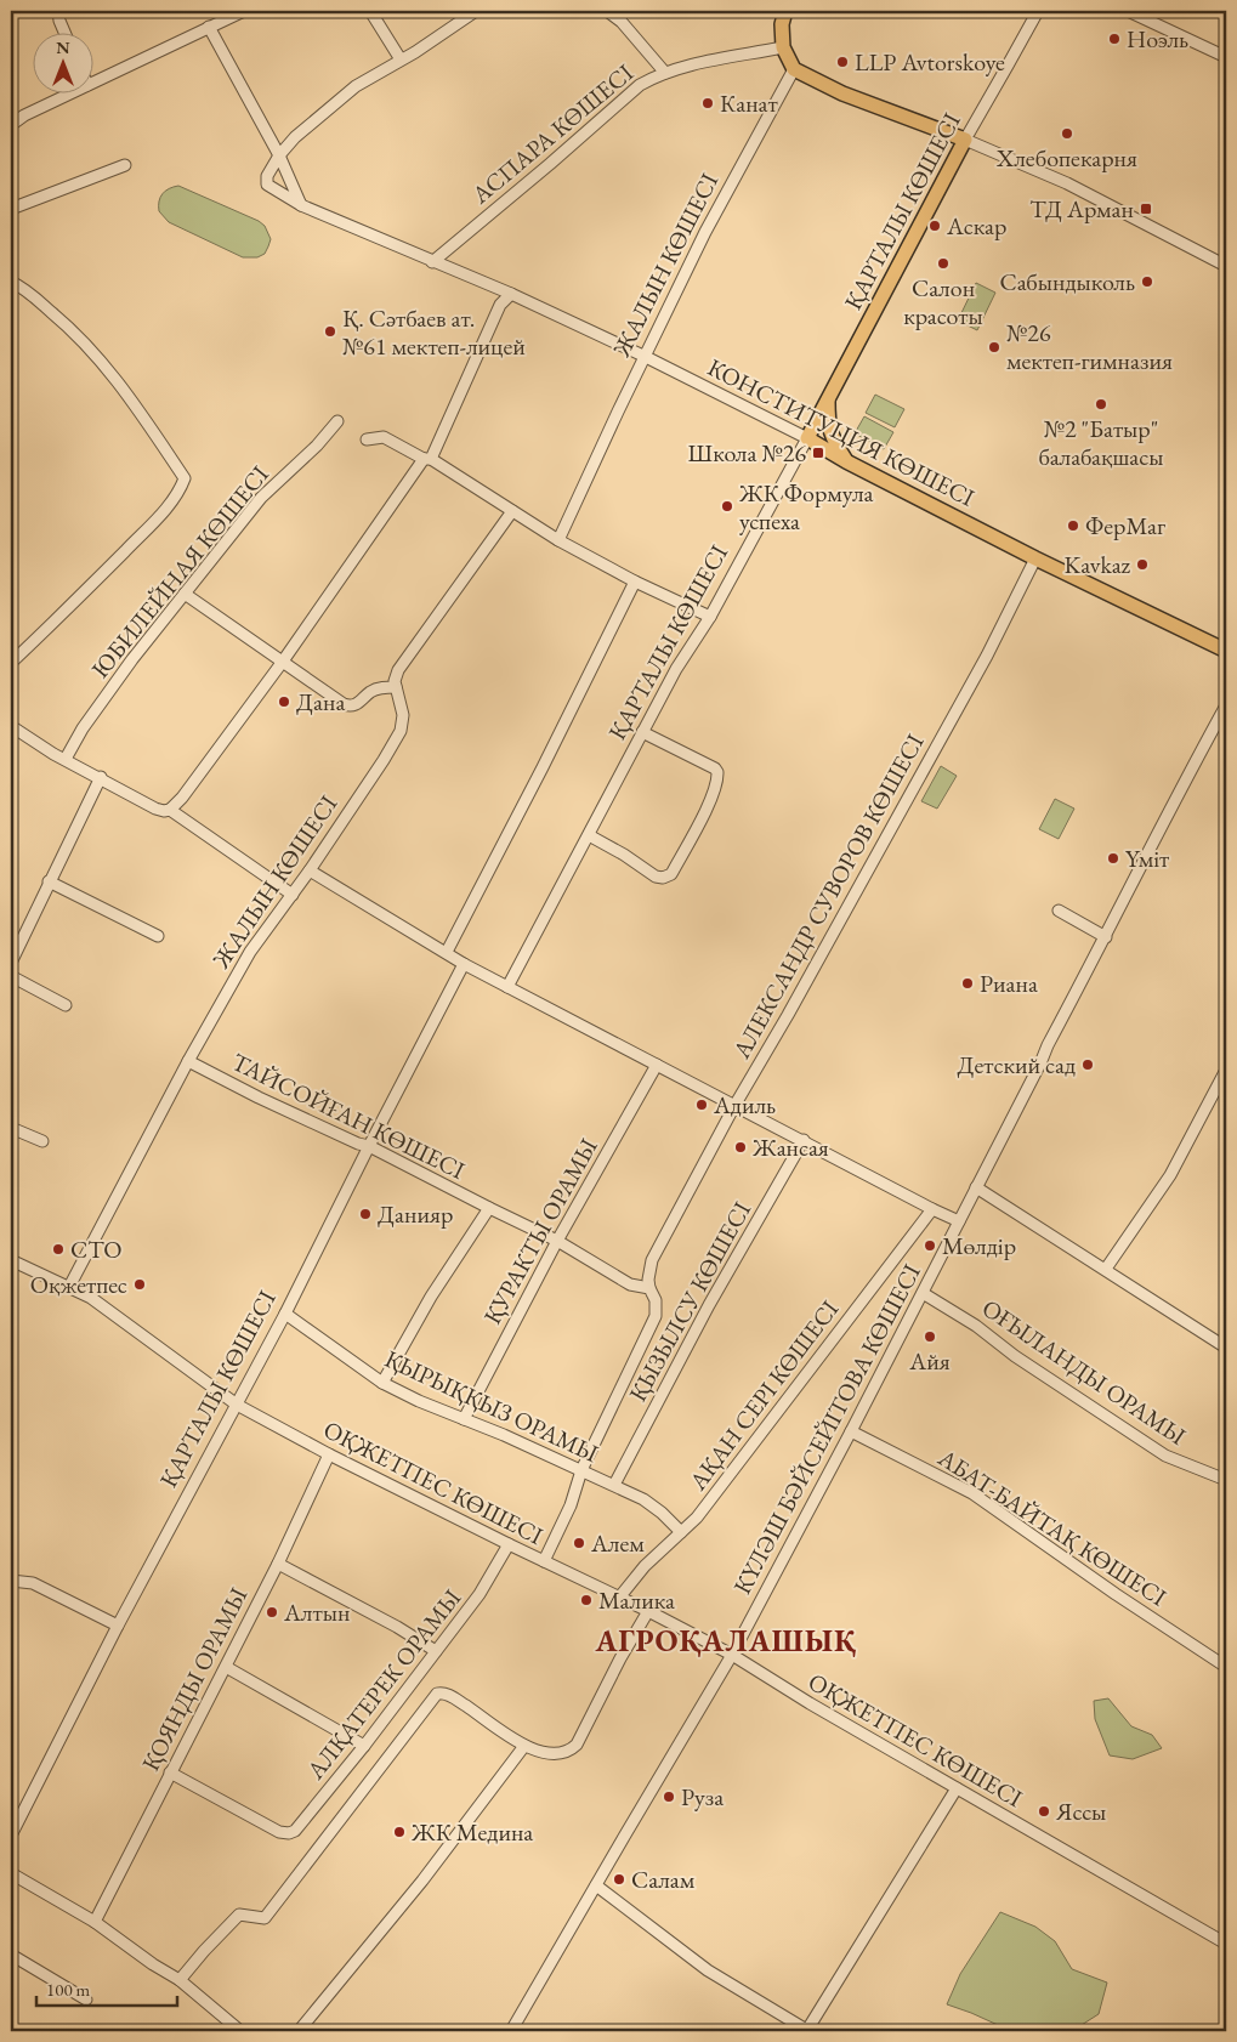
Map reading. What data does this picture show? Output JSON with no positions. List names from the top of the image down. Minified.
{"streets":{"main road":["ҚАРТАЛЫ КӨШЕСІ","КОНСТИТУЦИЯ КӨШЕСІ"],"street":["АСПАРА КӨШЕСІ","ЖАЛЫН КӨШЕСІ","ЮБИЛЕЙНАЯ КӨШЕСІ","АЛЕКСАНДР СУВОРОВ КӨШЕСІ","ТАЙСОЙҒАН КӨШЕСІ","ҚУРАКТЫ ОРАМЫ","ҚЫЗЫЛСУ КӨШЕСІ","ОҒЫЛАНДЫ ОРАМЫ","АҚАН СЕРІ КӨШЕСІ","ҚЫРЫҚҚЫЗ ОРАМЫ","КҮЛӘШ БӘЙСЕЙІТОВА КӨШЕСІ","ОҚЖЕТПЕС КӨШЕСІ","АБАТ-БАЙТАҚ КӨШЕСІ","ҚОЯНДЫ ОРАМЫ","АЛҚАТЕРЕК ОРАМЫ"]},"crossings":[["АСПАРА КӨШЕСІ","КОНСТИТУЦИЯ КӨШЕСІ"],["ҚАРТАЛЫ КӨШЕСІ","КОНСТИТУЦИЯ КӨШЕСІ"],["ҚАРТАЛЫ КӨШЕСІ","ТАЙСОЙҒАН КӨШЕСІ"],["ҚАРТАЛЫ КӨШЕСІ","ҚЫРЫҚҚЫЗ ОРАМЫ"],["ҚАРТАЛЫ КӨШЕСІ","ОҚЖЕТПЕС КӨШЕСІ"],["ЖАЛЫН КӨШЕСІ","КОНСТИТУЦИЯ КӨШЕСІ"],["ЖАЛЫН КӨШЕСІ","ТАЙСОЙҒАН КӨШЕСІ"],["ЖАЛЫН КӨШЕСІ","ОҚЖЕТПЕС КӨШЕСІ"],["КОНСТИТУЦИЯ КӨШЕСІ","АЛЕКСАНДР СУВОРОВ КӨШЕСІ"],["АЛЕКСАНДР СУВОРОВ КӨШЕСІ","ТАЙСОЙҒАН КӨШЕСІ"],["ТАЙСОЙҒАН КӨШЕСІ","ҚУРАКТЫ ОРАМЫ"],["ҚУРАКТЫ ОРАМЫ","ҚЫРЫҚҚЫЗ ОРАМЫ"],["ҚЫЗЫЛСУ КӨШЕСІ","ҚЫРЫҚҚЫЗ ОРАМЫ"],["ОҒЫЛАНДЫ ОРАМЫ","КҮЛӘШ БӘЙСЕЙІТОВА КӨШЕСІ"],["АҚАН СЕРІ КӨШЕСІ","ҚЫРЫҚҚЫЗ ОРАМЫ"],["АҚАН СЕРІ КӨШЕСІ","ОҚЖЕТПЕС КӨШЕСІ"],["КҮЛӘШ БӘЙСЕЙІТОВА КӨШЕСІ","ОҚЖЕТПЕС КӨШЕСІ"],["КҮЛӘШ БӘЙСЕЙІТОВА КӨШЕСІ","АБАТ-БАЙТАҚ КӨШЕСІ"],["ОҚЖЕТПЕС КӨШЕСІ","ҚОЯНДЫ ОРАМЫ"],["ОҚЖЕТПЕС КӨШЕСІ","АЛҚАТЕРЕК ОРАМЫ"],["ҚОЯНДЫ ОРАМЫ","АЛҚАТЕРЕК ОРАМЫ"]],"districts":["АГРОҚАЛАШЫҚ"],"places":{"other":["Ноэль","LLP Avtorskoye","Канат","Хлебопекарня","Аскар","Салон красоты","Сабындыколь","Қ. Сәтбаев ат. №61 мектеп-лицей","№26 мектеп-гимназия","№2 \"Батыр\" балабақшасы","ЖК Формула успеха","ФерМаг","Kavkaz","Дана","Үміт","Риана","Детский сад","Адиль","Жансая","Данияр","Мөлдiр","СТО","Оқжетпес","Айя","Алем","Малика","Алтын","Руза","Яссы","ЖК Медина","Салам"],"transit":["ТД Арман","Школа №26"]},"scale_bar":"100 m","north":"top"}
